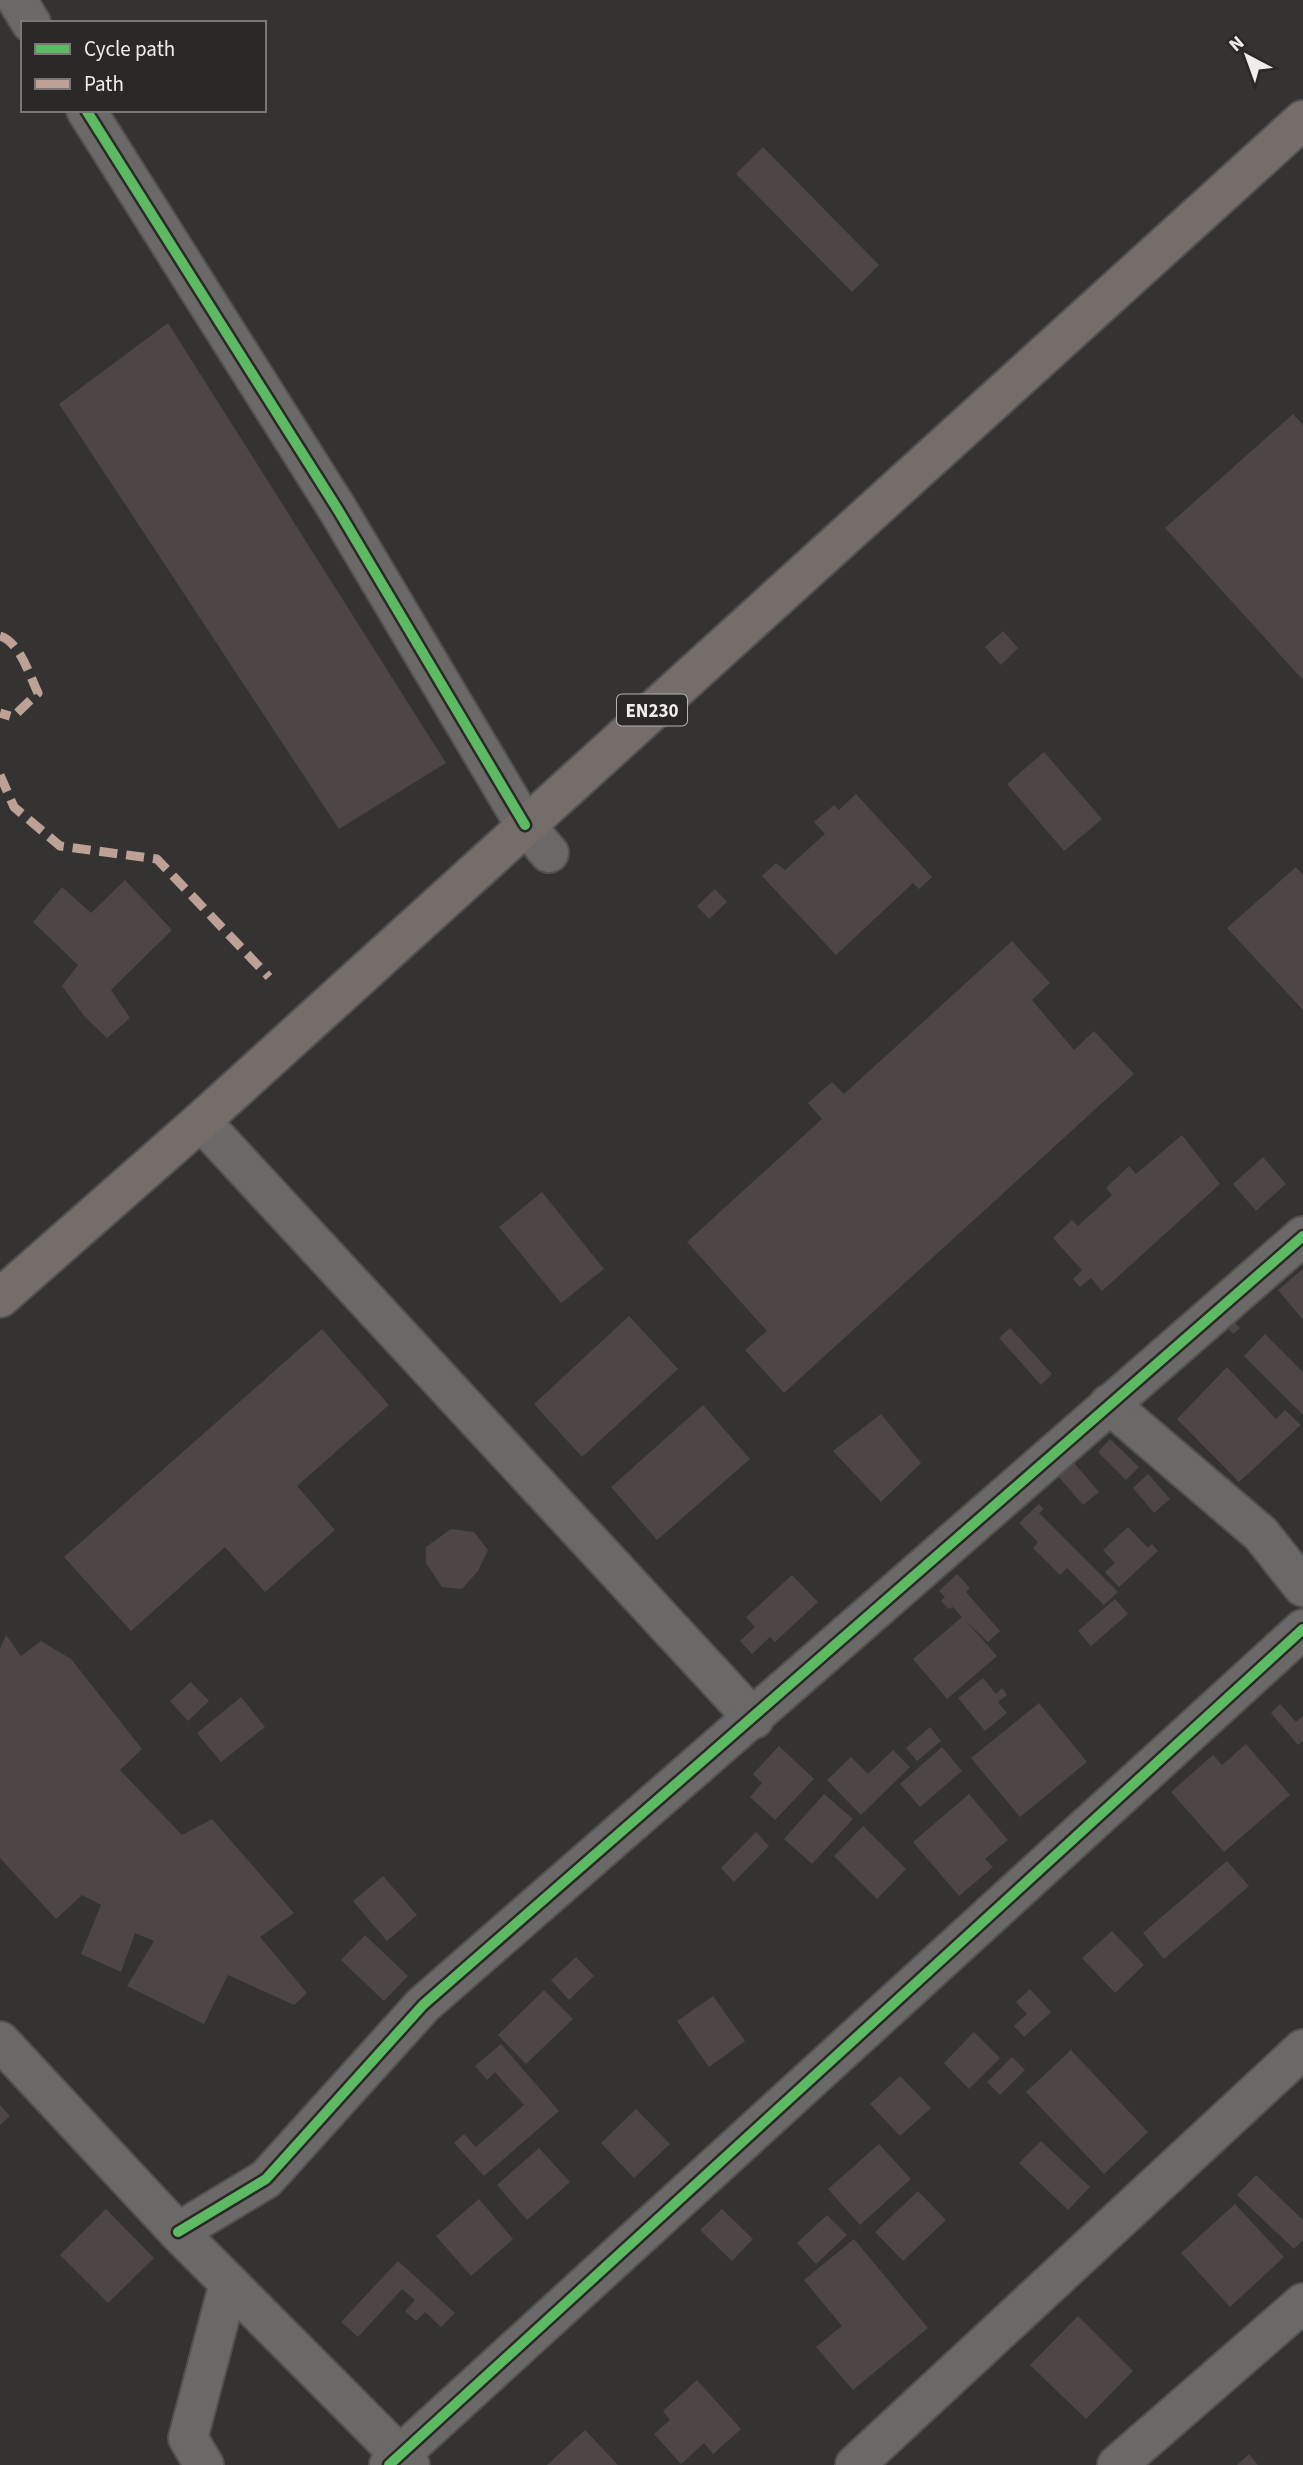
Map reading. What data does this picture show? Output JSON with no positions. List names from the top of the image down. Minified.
{"streets":{"main road":["EN230"]},"legend":["Cycle path","Path"],"north":"top left"}
